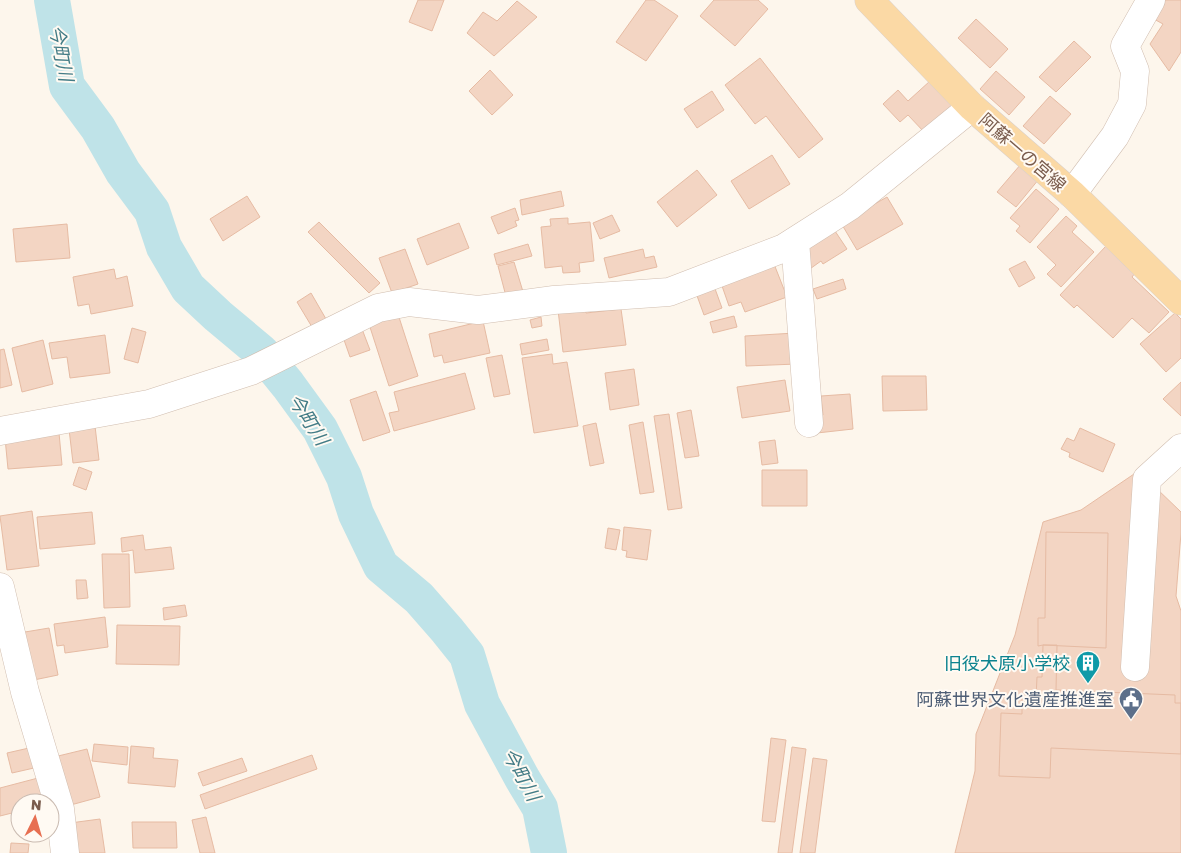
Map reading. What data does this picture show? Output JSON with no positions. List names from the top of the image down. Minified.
{"streets":{"main road":["阿蘇一の宮線"]},"water":["今町川"],"places":{"building":["旧役犬原小学校"],"public building":["阿蘇世界文化遺産推進室"]},"north":"top"}
